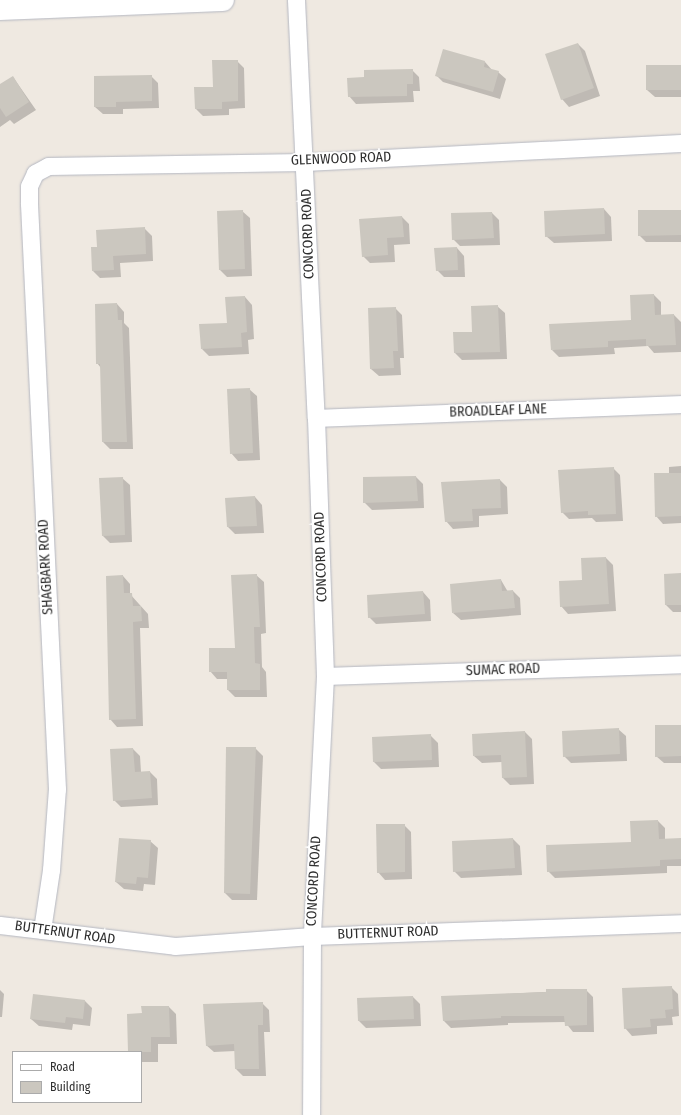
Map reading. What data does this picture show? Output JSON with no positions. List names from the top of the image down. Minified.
{"streets":{"street":["GLENWOOD ROAD","CONCORD ROAD","BROADLEAF LANE","SHAGBARK ROAD","SUMAC ROAD","BUTTERNUT ROAD"]},"crossings":[["GLENWOOD ROAD","CONCORD ROAD"],["GLENWOOD ROAD","SHAGBARK ROAD"],["CONCORD ROAD","BROADLEAF LANE"],["CONCORD ROAD","SUMAC ROAD"],["CONCORD ROAD","BUTTERNUT ROAD"],["SHAGBARK ROAD","BUTTERNUT ROAD"]],"legend":["Road","Building"]}
